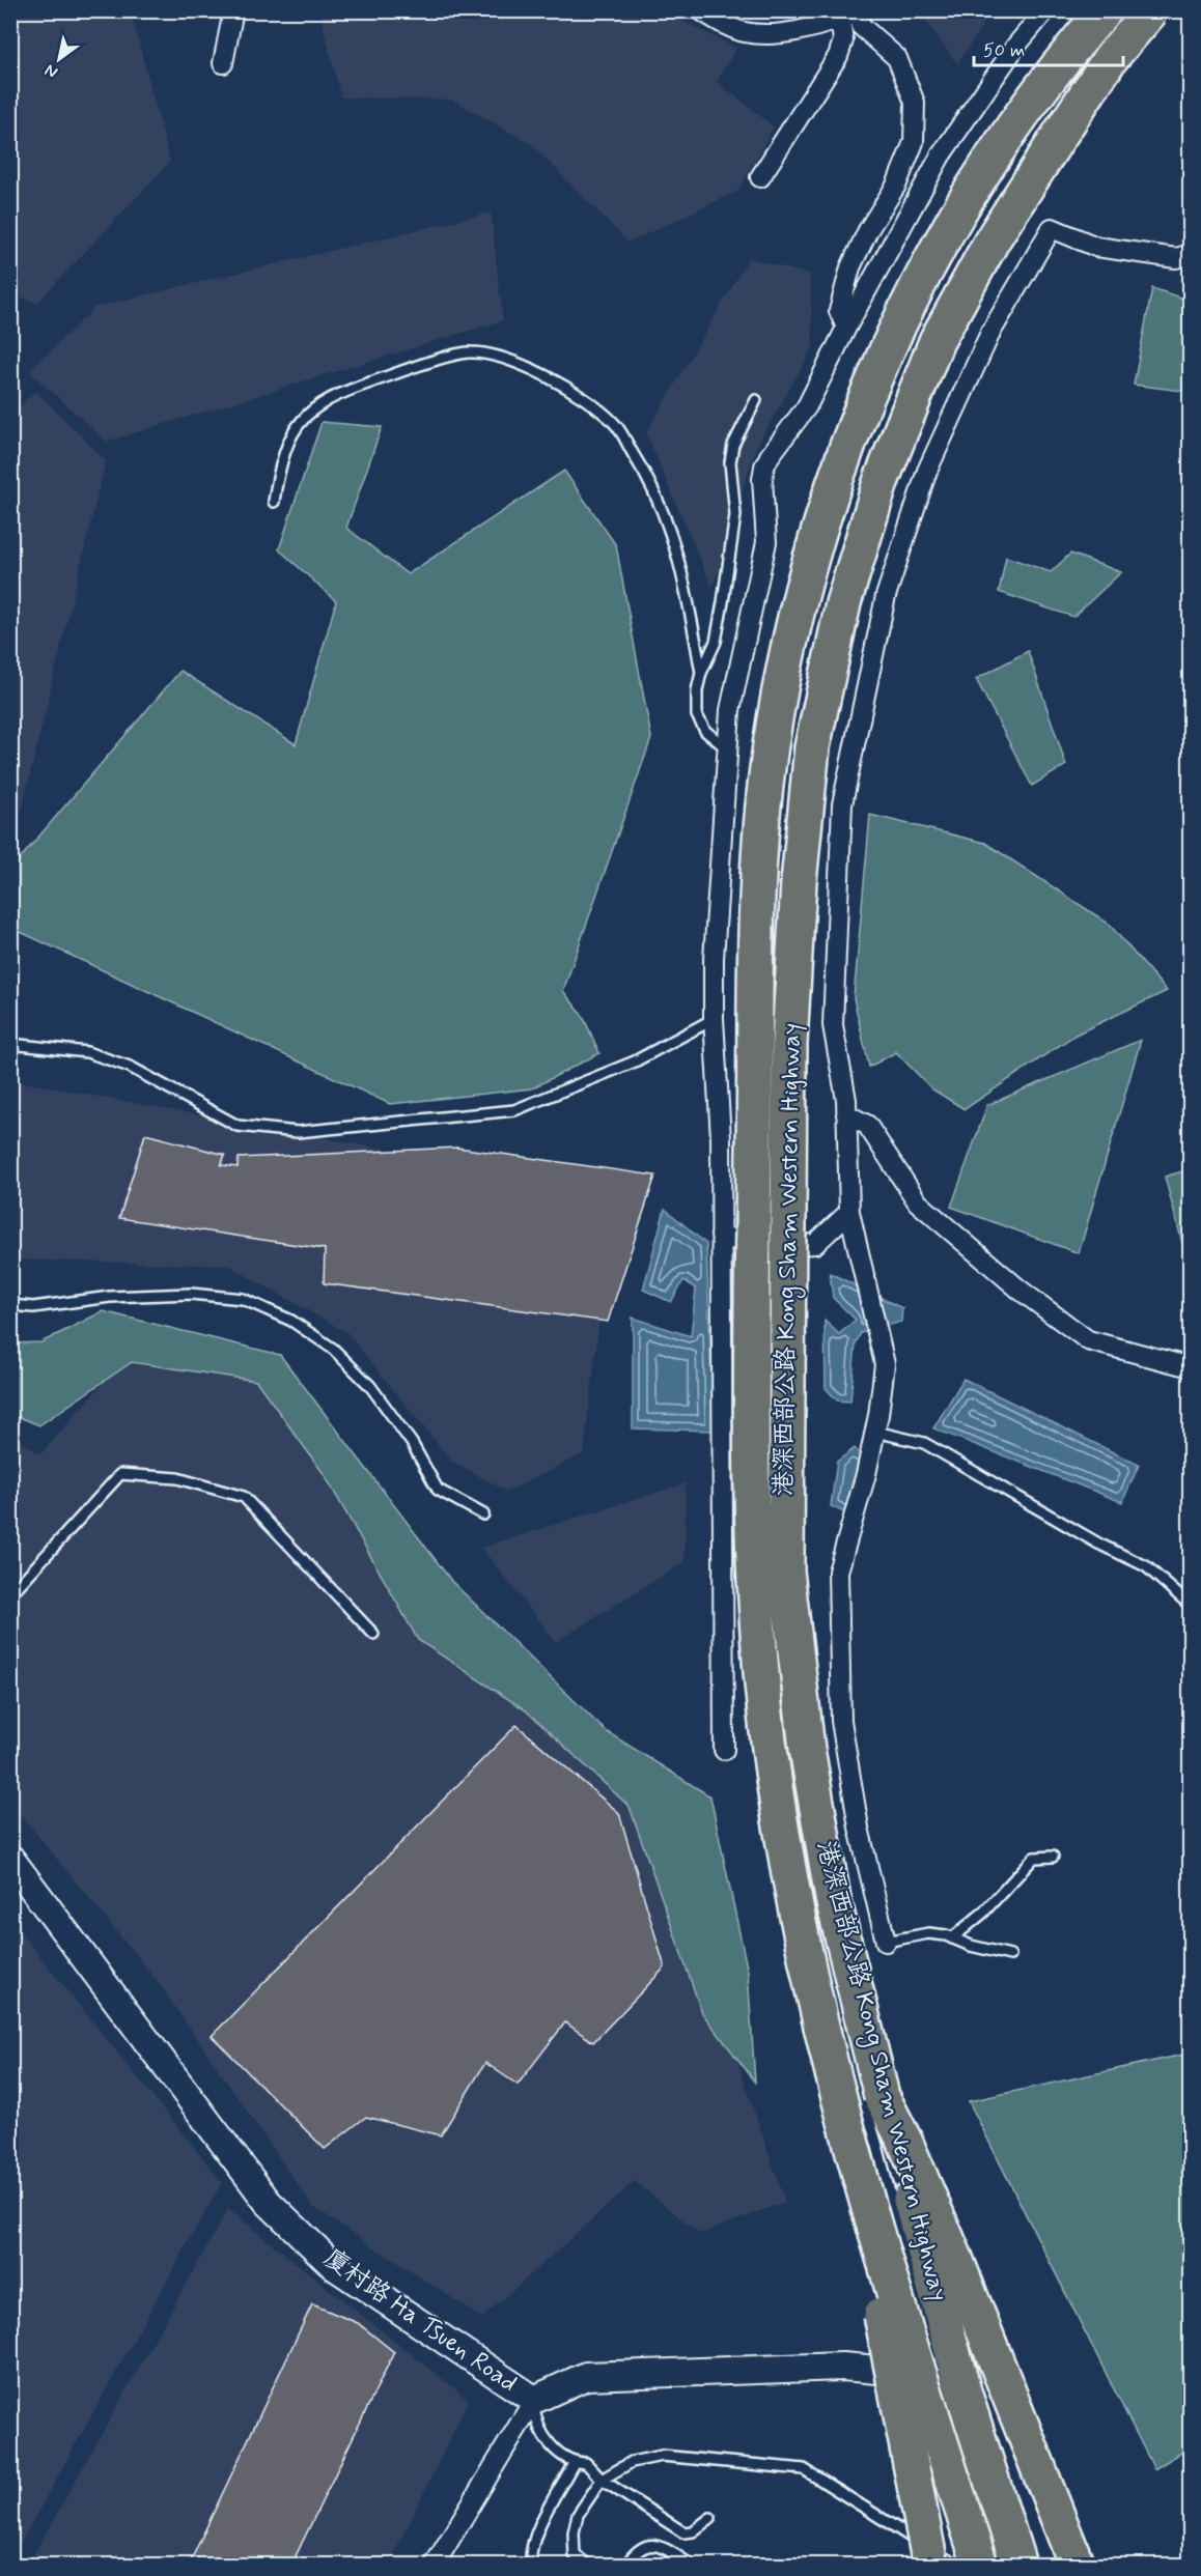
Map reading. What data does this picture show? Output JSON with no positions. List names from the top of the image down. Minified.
{"streets":{"highway":["港深西部公路 Kong Sham Western Highway"],"street":["廈村路 Ha Tsuen Road"]},"scale_bar":"50 m","north":"bottom left"}
